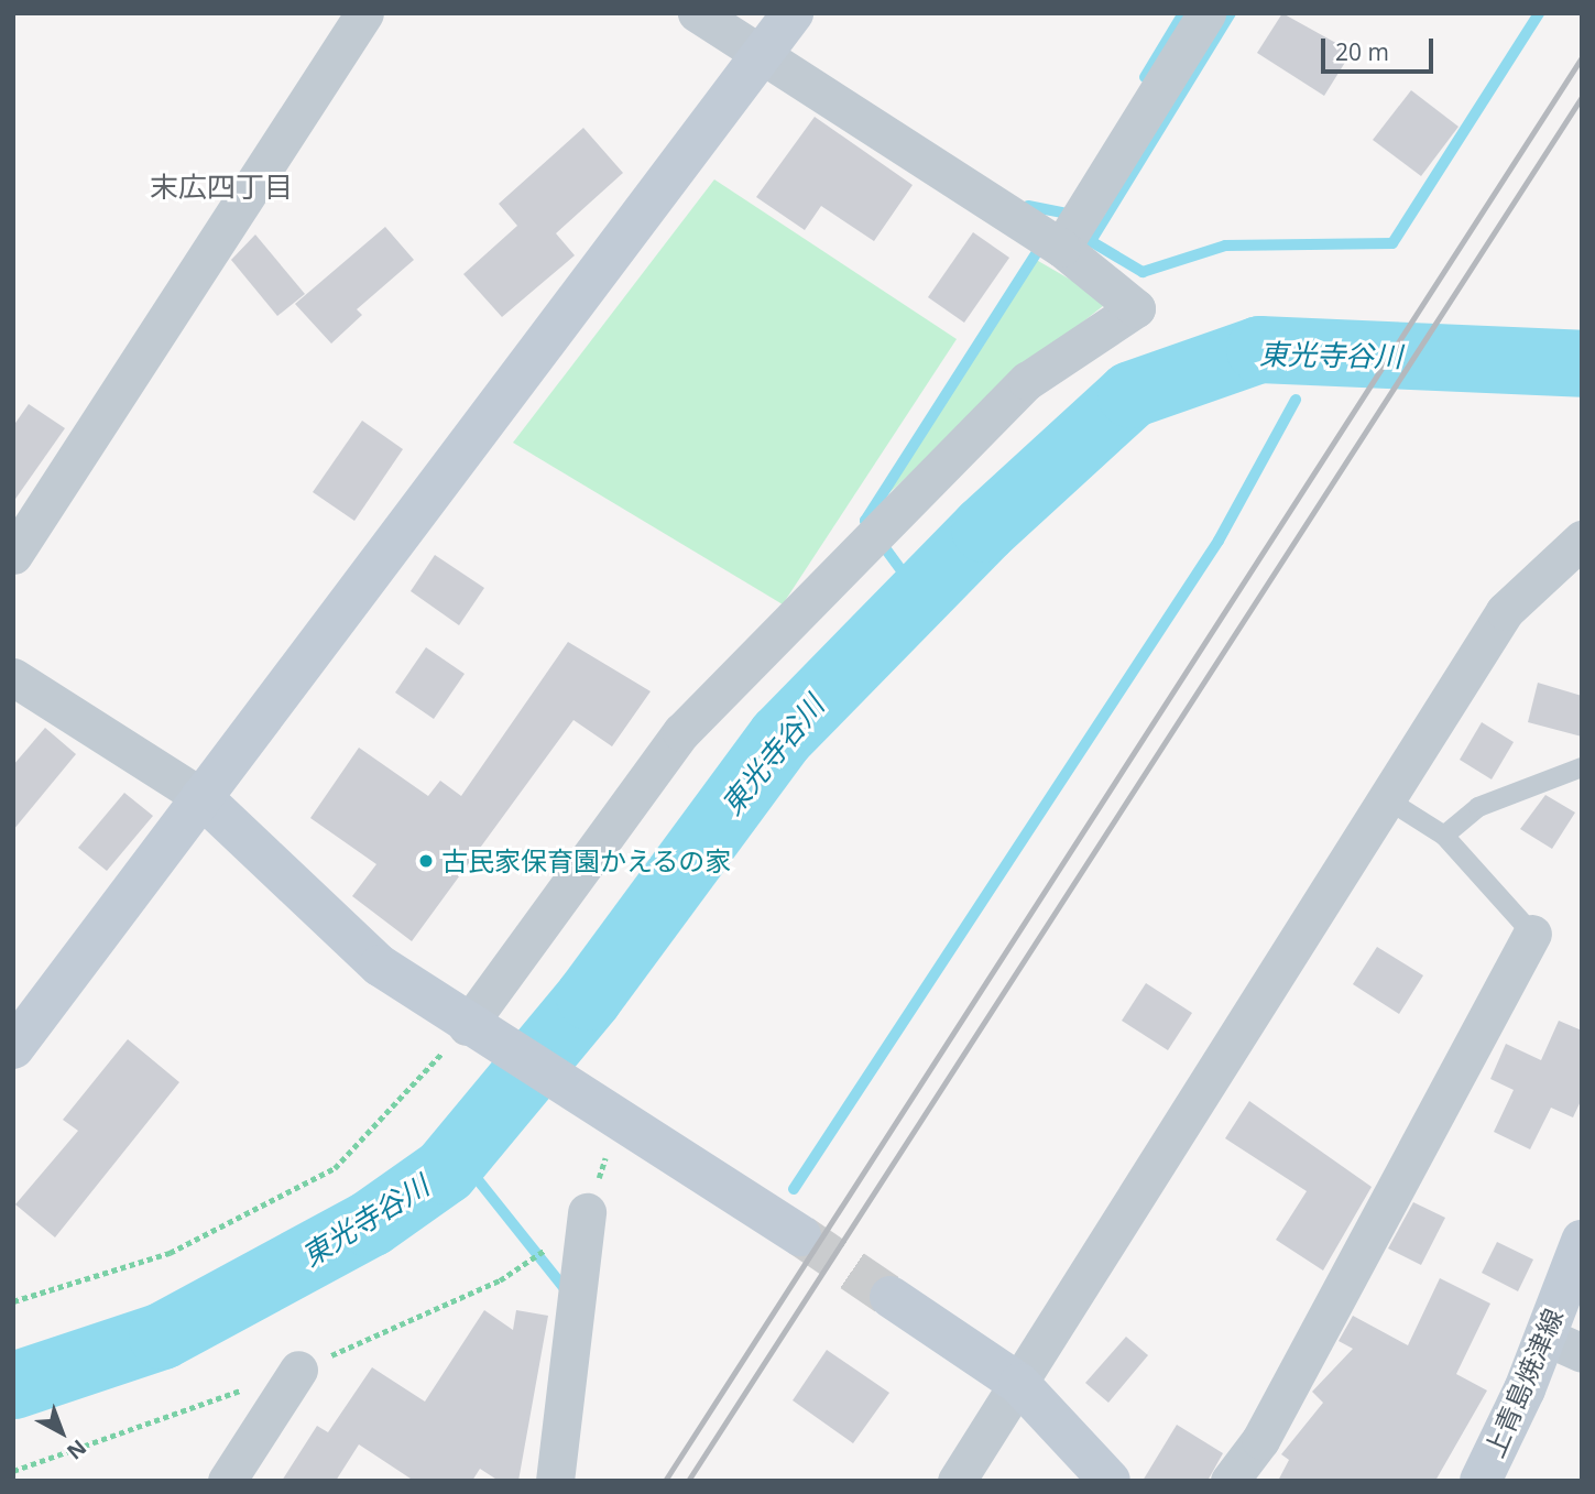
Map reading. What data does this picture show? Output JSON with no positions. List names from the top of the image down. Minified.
{"streets":{"street":["上青島焼津線"]},"districts":["末広四丁目"],"water":["東光寺谷川"],"places":["古民家保育園かえるの家"],"scale_bar":"20 m","north":"bottom right"}
